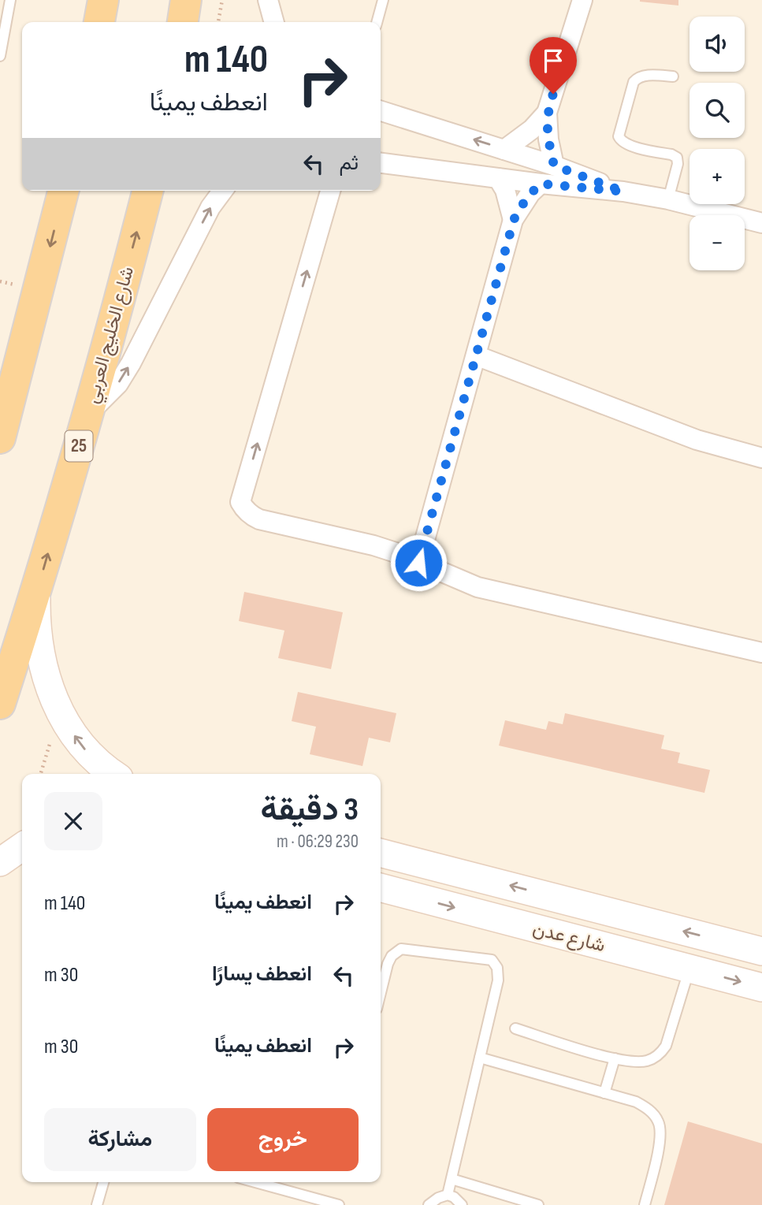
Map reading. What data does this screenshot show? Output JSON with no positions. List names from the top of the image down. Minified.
{"streets":{"main road":["شارع الخليج العربي","25","شارع عدن"]},"page":{"map_buttons":["+","−"],"turn":["140 m","انعطف يمينًا"],"then":"ثم","heading":["3 دقيقة","230 m · 06:29"],"list":[{"name":"انعطف يمينًا","value":"140 m"},{"name":"انعطف يسارًا","value":"30 m"},{"name":"انعطف يمينًا","value":"30 m"}],"buttons":["خروج","مشاركة"]}}
